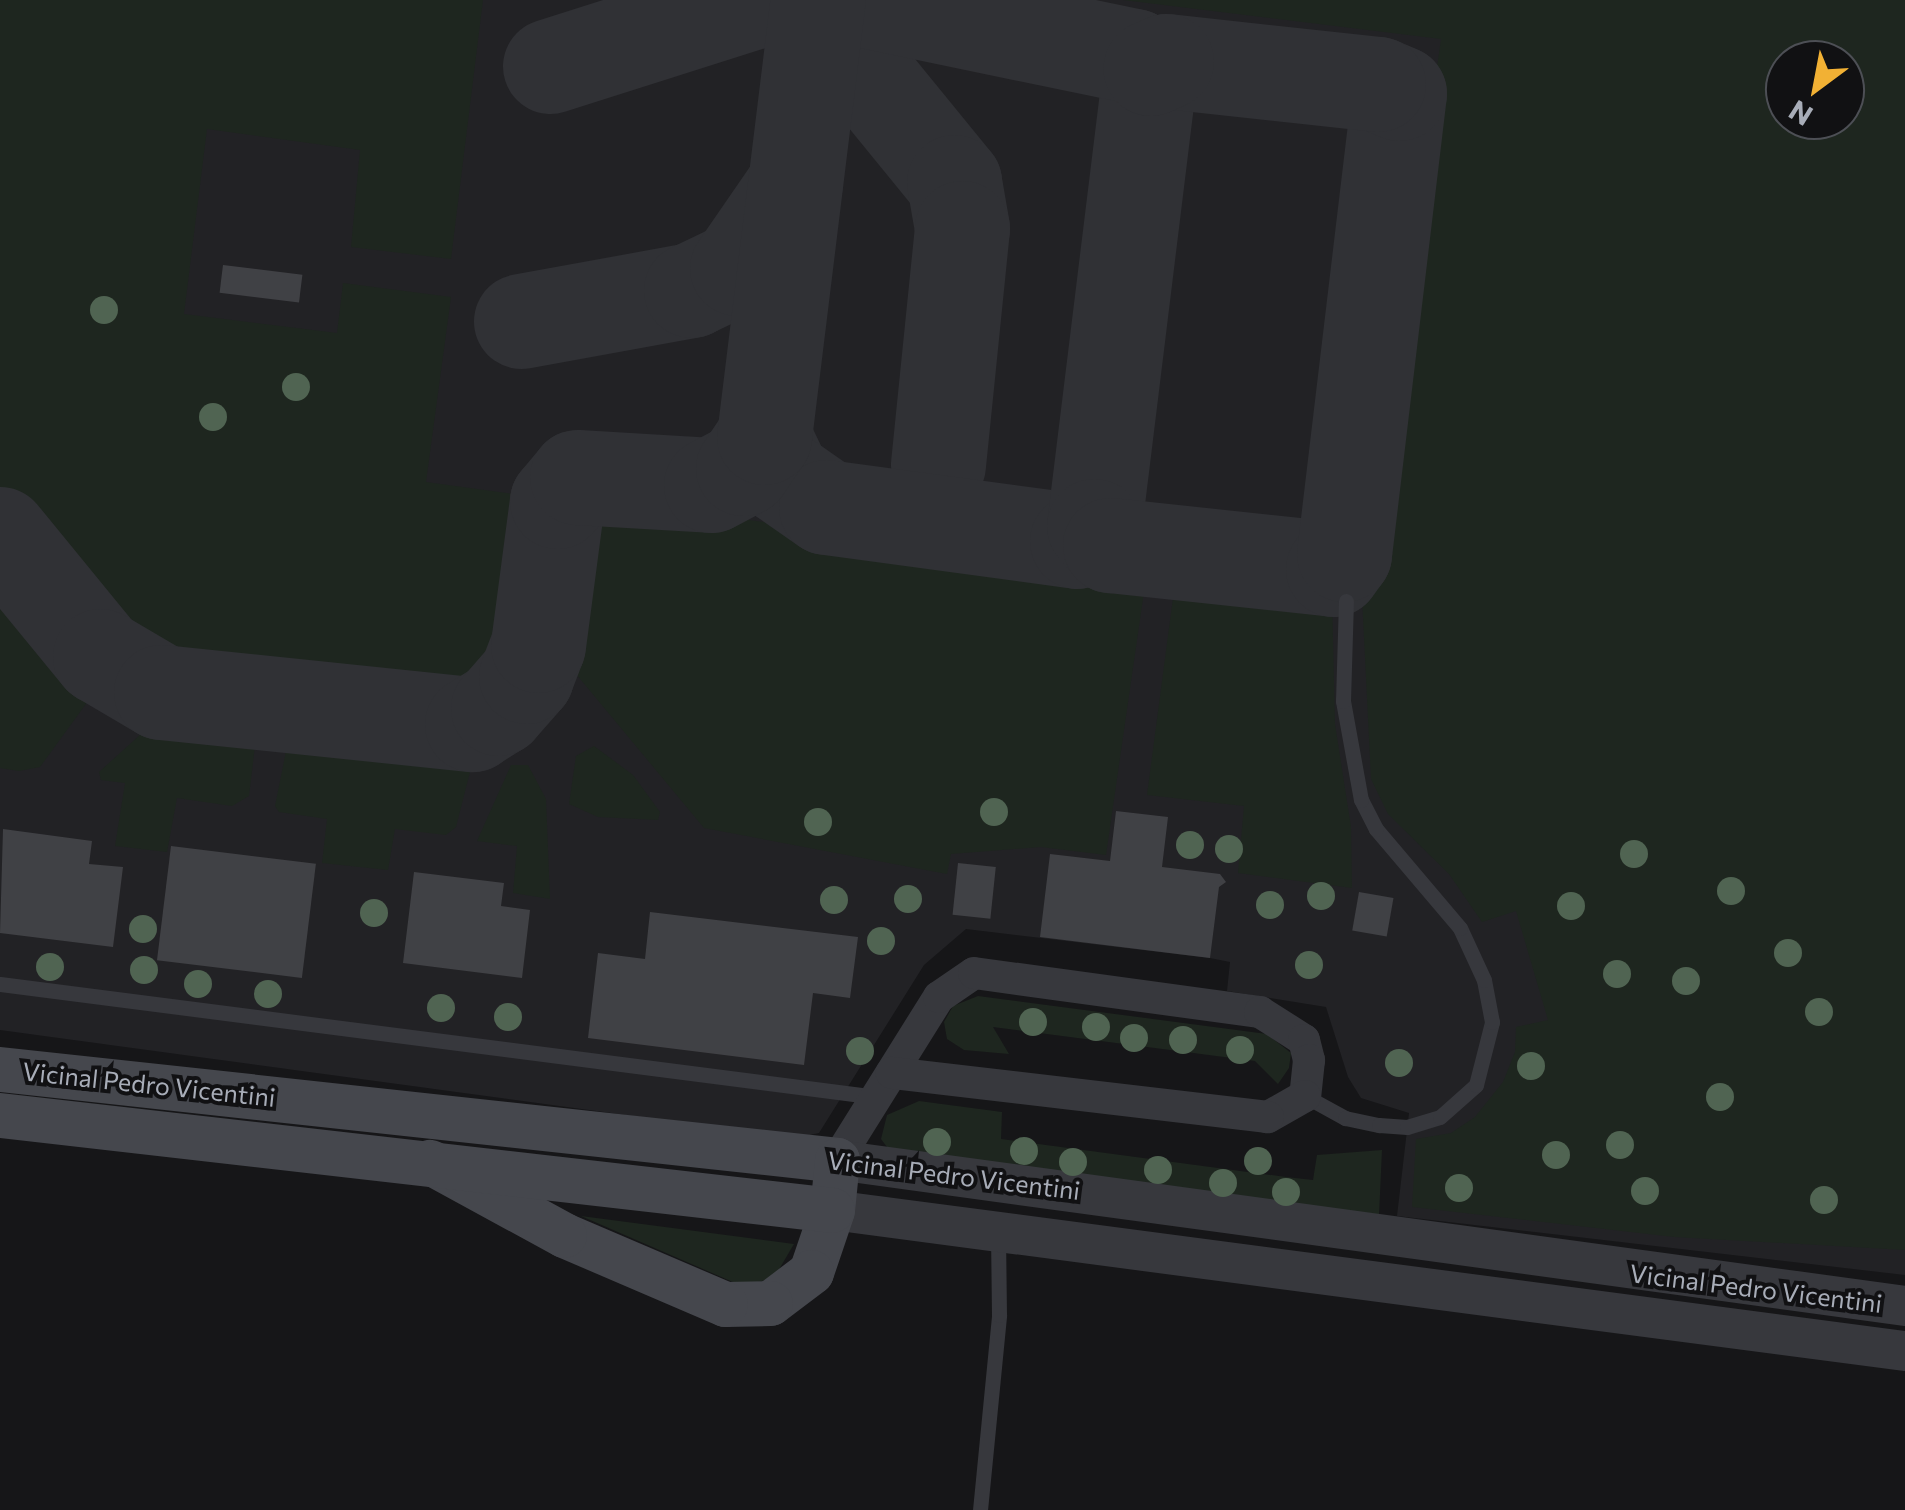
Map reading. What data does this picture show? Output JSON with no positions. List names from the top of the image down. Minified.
{"streets":{"main road":["Vicinal Pedro Vicentini"]},"north":"bottom left"}
